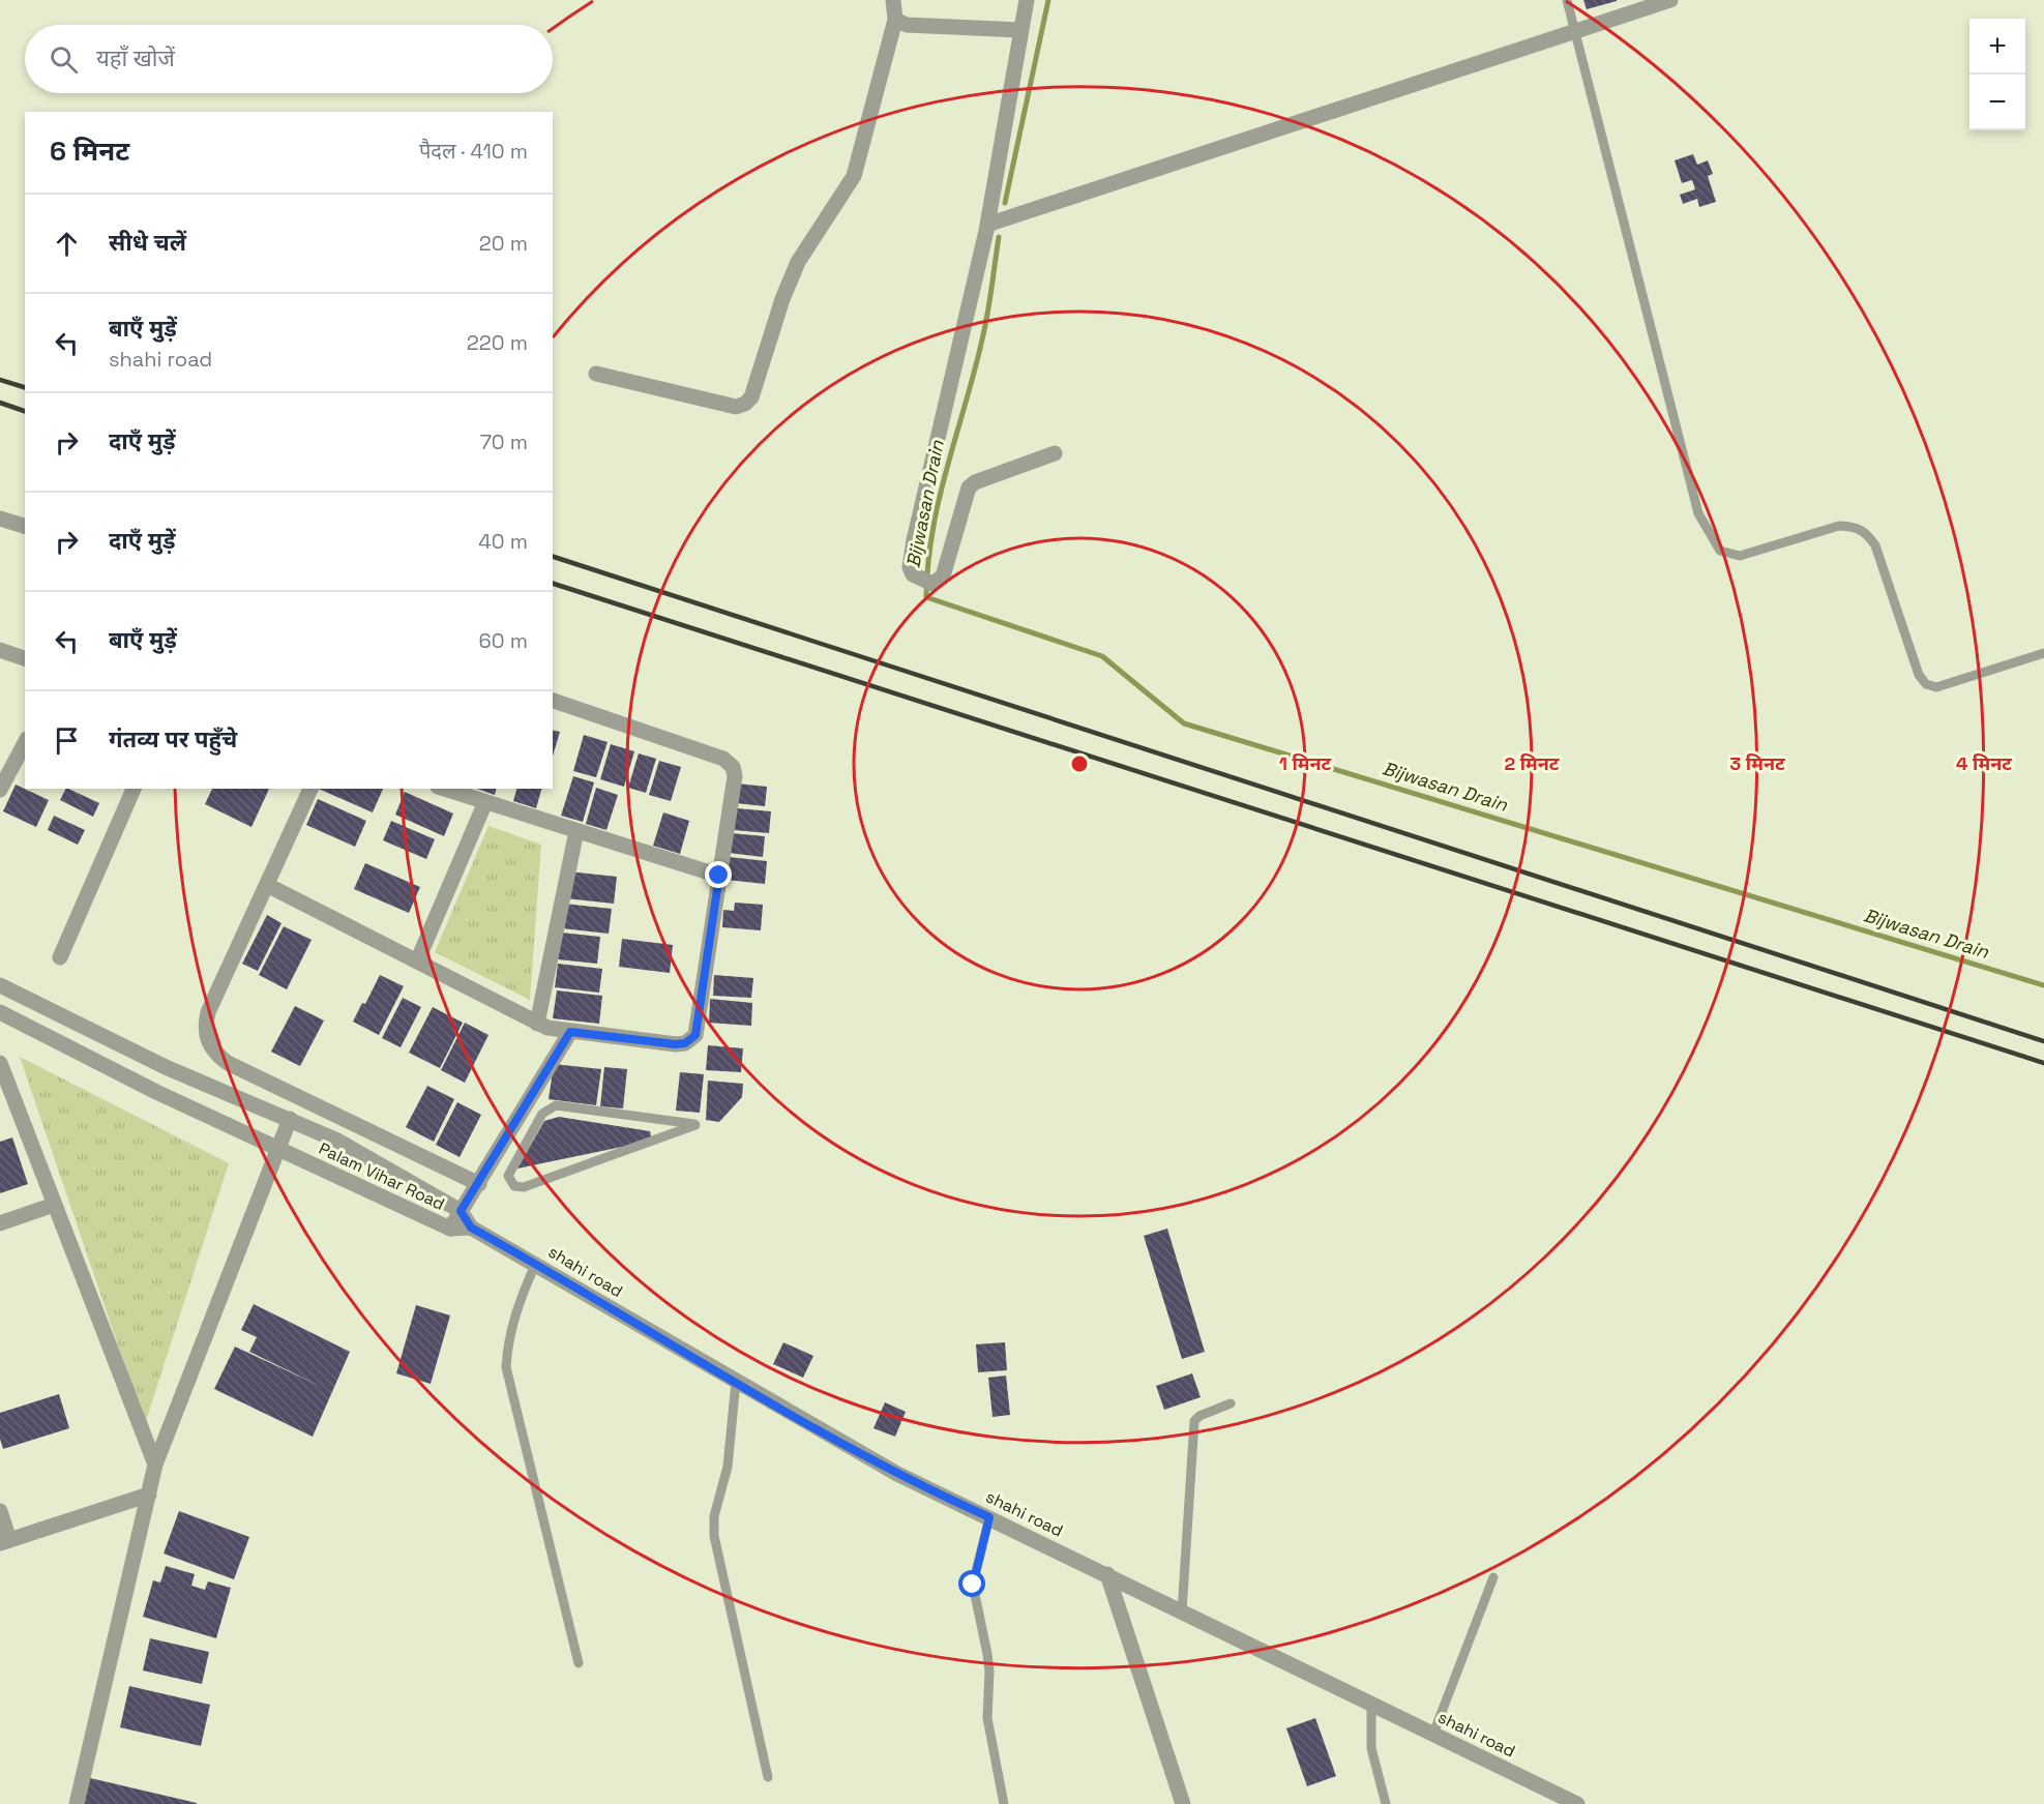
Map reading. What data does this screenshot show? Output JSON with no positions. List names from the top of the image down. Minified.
{"streets":{"street":["Palam Vihar Road","shahi road"]},"crossings":[["Palam Vihar Road","shahi road"]],"water":["Bijwasan Drain"],"page":{"map_buttons":["+","−"],"search":"यहाँ खोजें","heading":["6 मिनट","पैदल · 410 m"],"list":[["सीधे चलें","20 m"],["बाएँ मुड़ें","shahi road","220 m"],["दाएँ मुड़ें","70 m"],["दाएँ मुड़ें","40 m"],["बाएँ मुड़ें","60 m"],"गंतव्य पर पहुँचे"]},"rings":["1 मिनट","2 मिनट","3 मिनट","4 मिनट"]}
